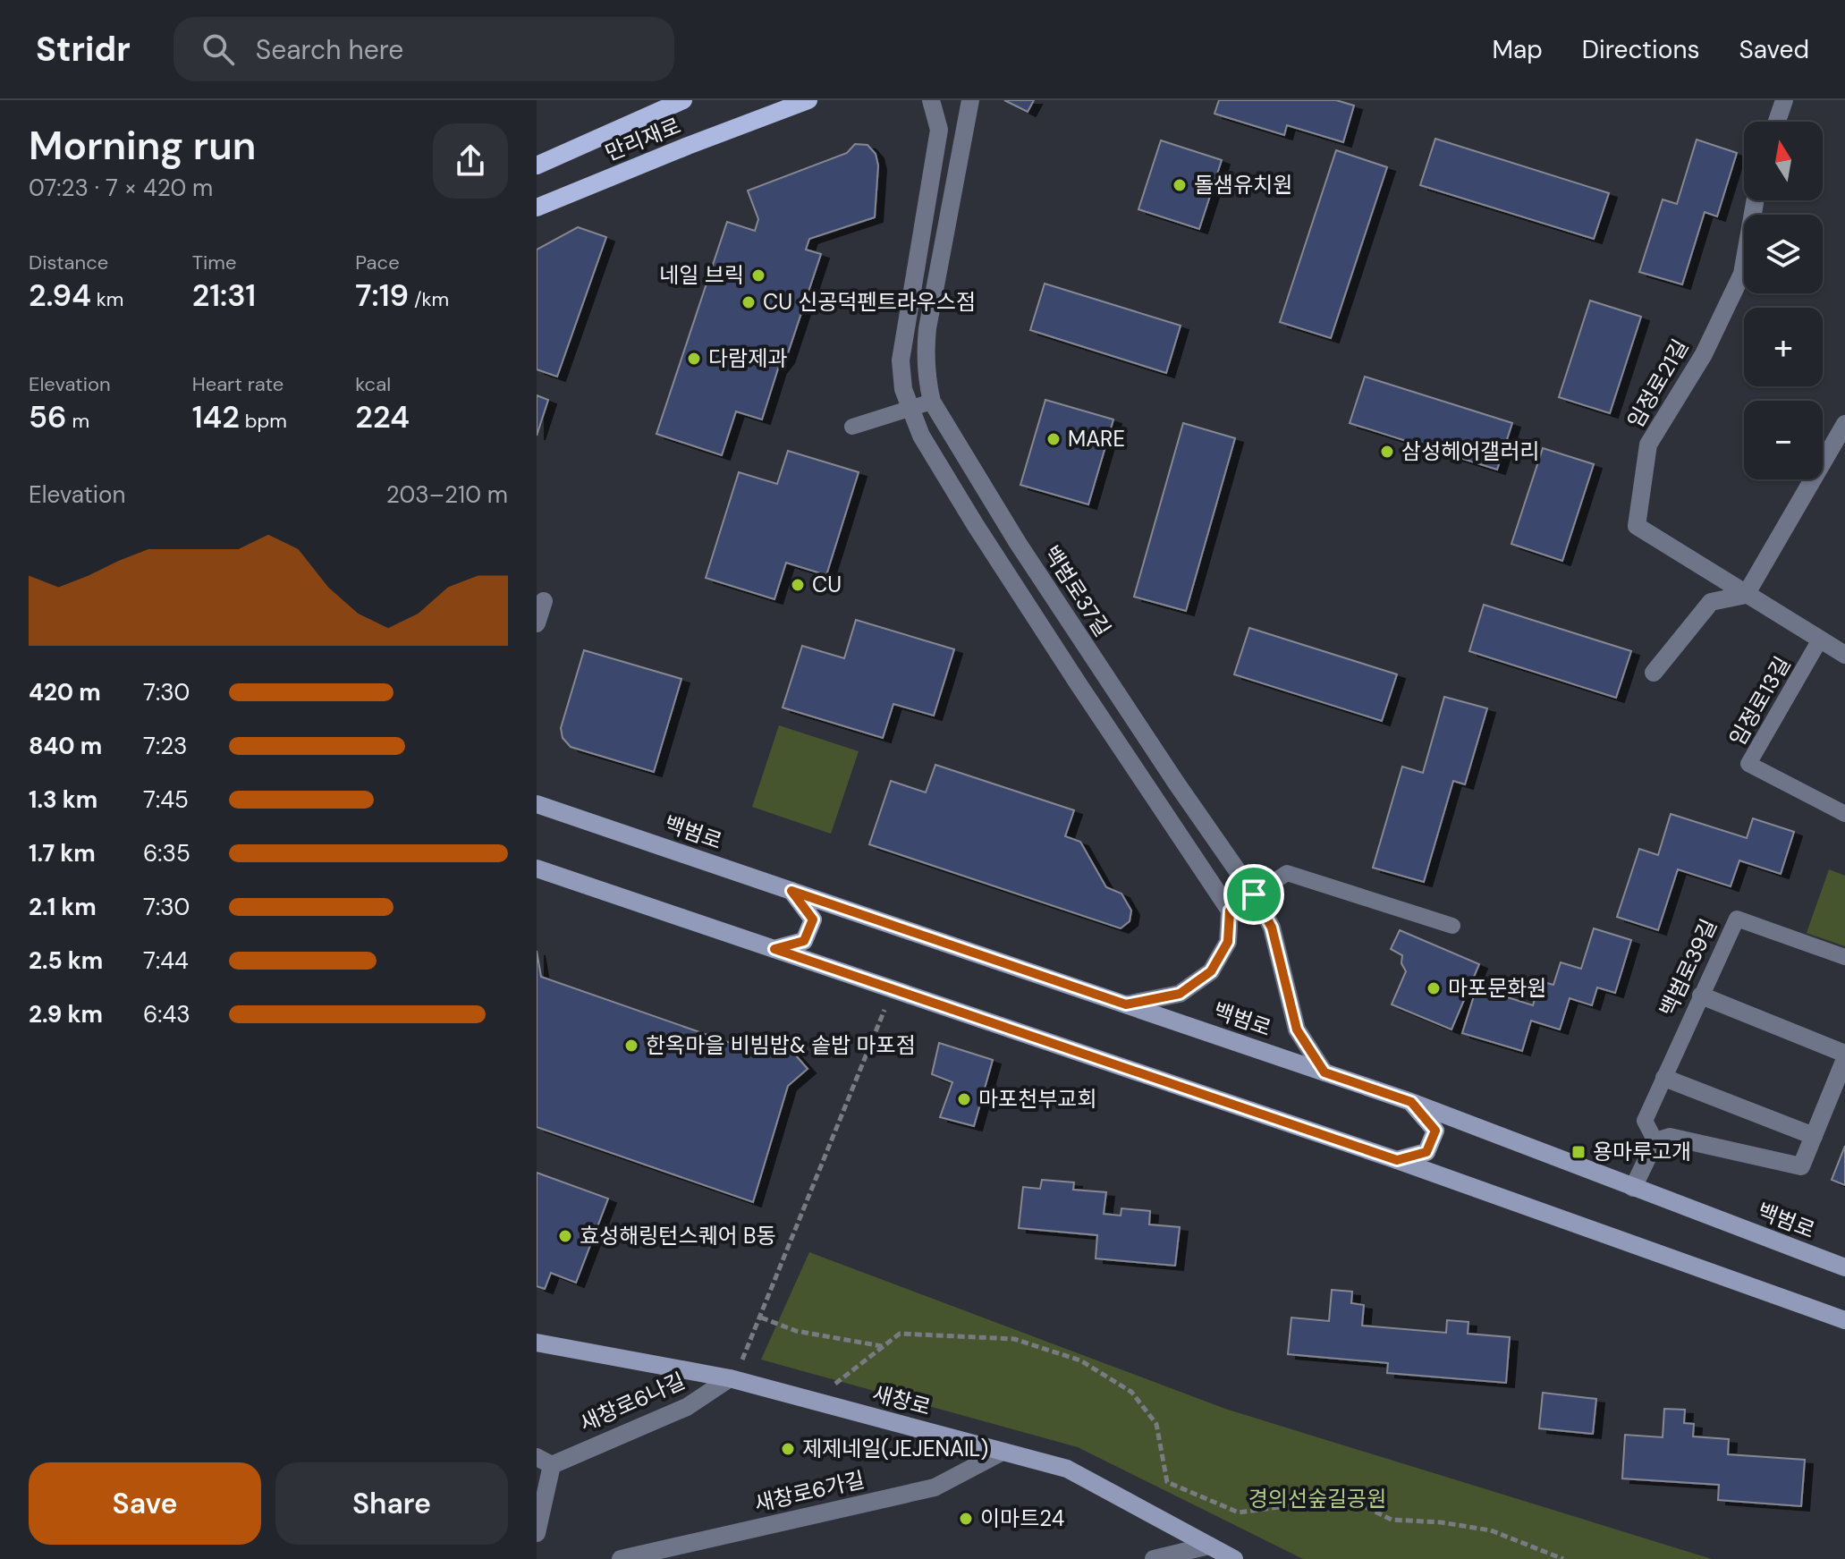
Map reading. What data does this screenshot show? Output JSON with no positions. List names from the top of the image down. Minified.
{"streets":{"main road":["만리재로","백범로","새창로"],"street":["임정로21길","백범로37길","새창로6나길","새창로6가길"],"lane":["임정로13길","백범로39길"]},"crossings":[["백범로37길","백범로"],["새창로","새창로6나길"],["새창로","새창로6가길"]],"parks":["경의선숲길공원"],"places":{"other":["돌샘유치원","네일 브릭","CU 신공덕펜트라우스점","다람제과","MARE","삼성헤어갤러리","CU","마포문화원","한옥마을 비빔밥& 솥밥 마포점","마포천부교회","효성해링턴스퀘어 B동","제제네일(JEJENAIL)","이마트24"],"transit":["용마루고개"]},"north":"top","page":{"header":"Stridr","search":"Search here","nav":["Map","Directions","Saved"],"heading":["Morning run","07:23 · 7 × 420 m"],"map_buttons":["+","−"],"stats":[["Distance","2.94 km"],["Time","21:31"],["Pace","7:19 /km"],["Elevation","56 m"],["Heart rate","142 bpm"],["kcal","224"]],"chart":["Elevation","203–210 m"],"list":[{"name":"420 m","note":"7:30"},{"name":"840 m","note":"7:23"},{"name":"1.3 km","note":"7:45"},{"name":"1.7 km","note":"6:35"},{"name":"2.1 km","note":"7:30"},{"name":"2.5 km","note":"7:44"},{"name":"2.9 km","note":"6:43"}],"buttons":["Save","Share"]}}
